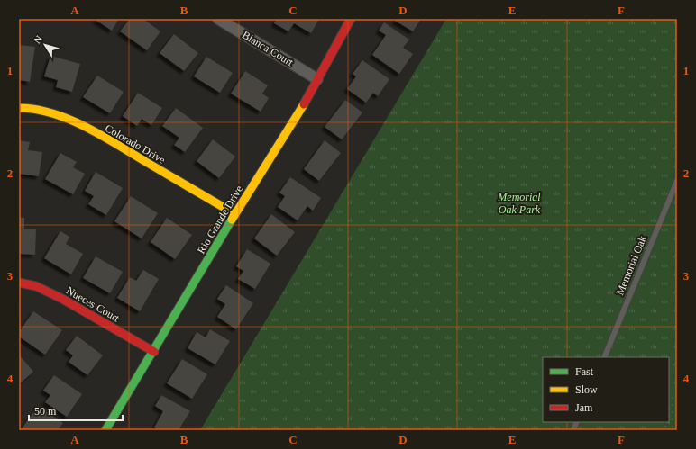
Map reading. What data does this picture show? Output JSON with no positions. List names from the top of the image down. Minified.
{"streets":{"street":["Blanca Court","Colorado Drive","Rio Grande Drive","Nueces Court"],"lane":["Memorial Oak"]},"crossings":[["Blanca Court","Rio Grande Drive"],["Colorado Drive","Rio Grande Drive"],["Rio Grande Drive","Nueces Court"]],"parks":["Memorial Oak Park"],"legend":["Fast","Slow","Jam"],"scale_bar":"50 m","north":"top left","grid":{"columns":["A","B","C","D","E","F"],"rows":["1","2","3","4"]}}
